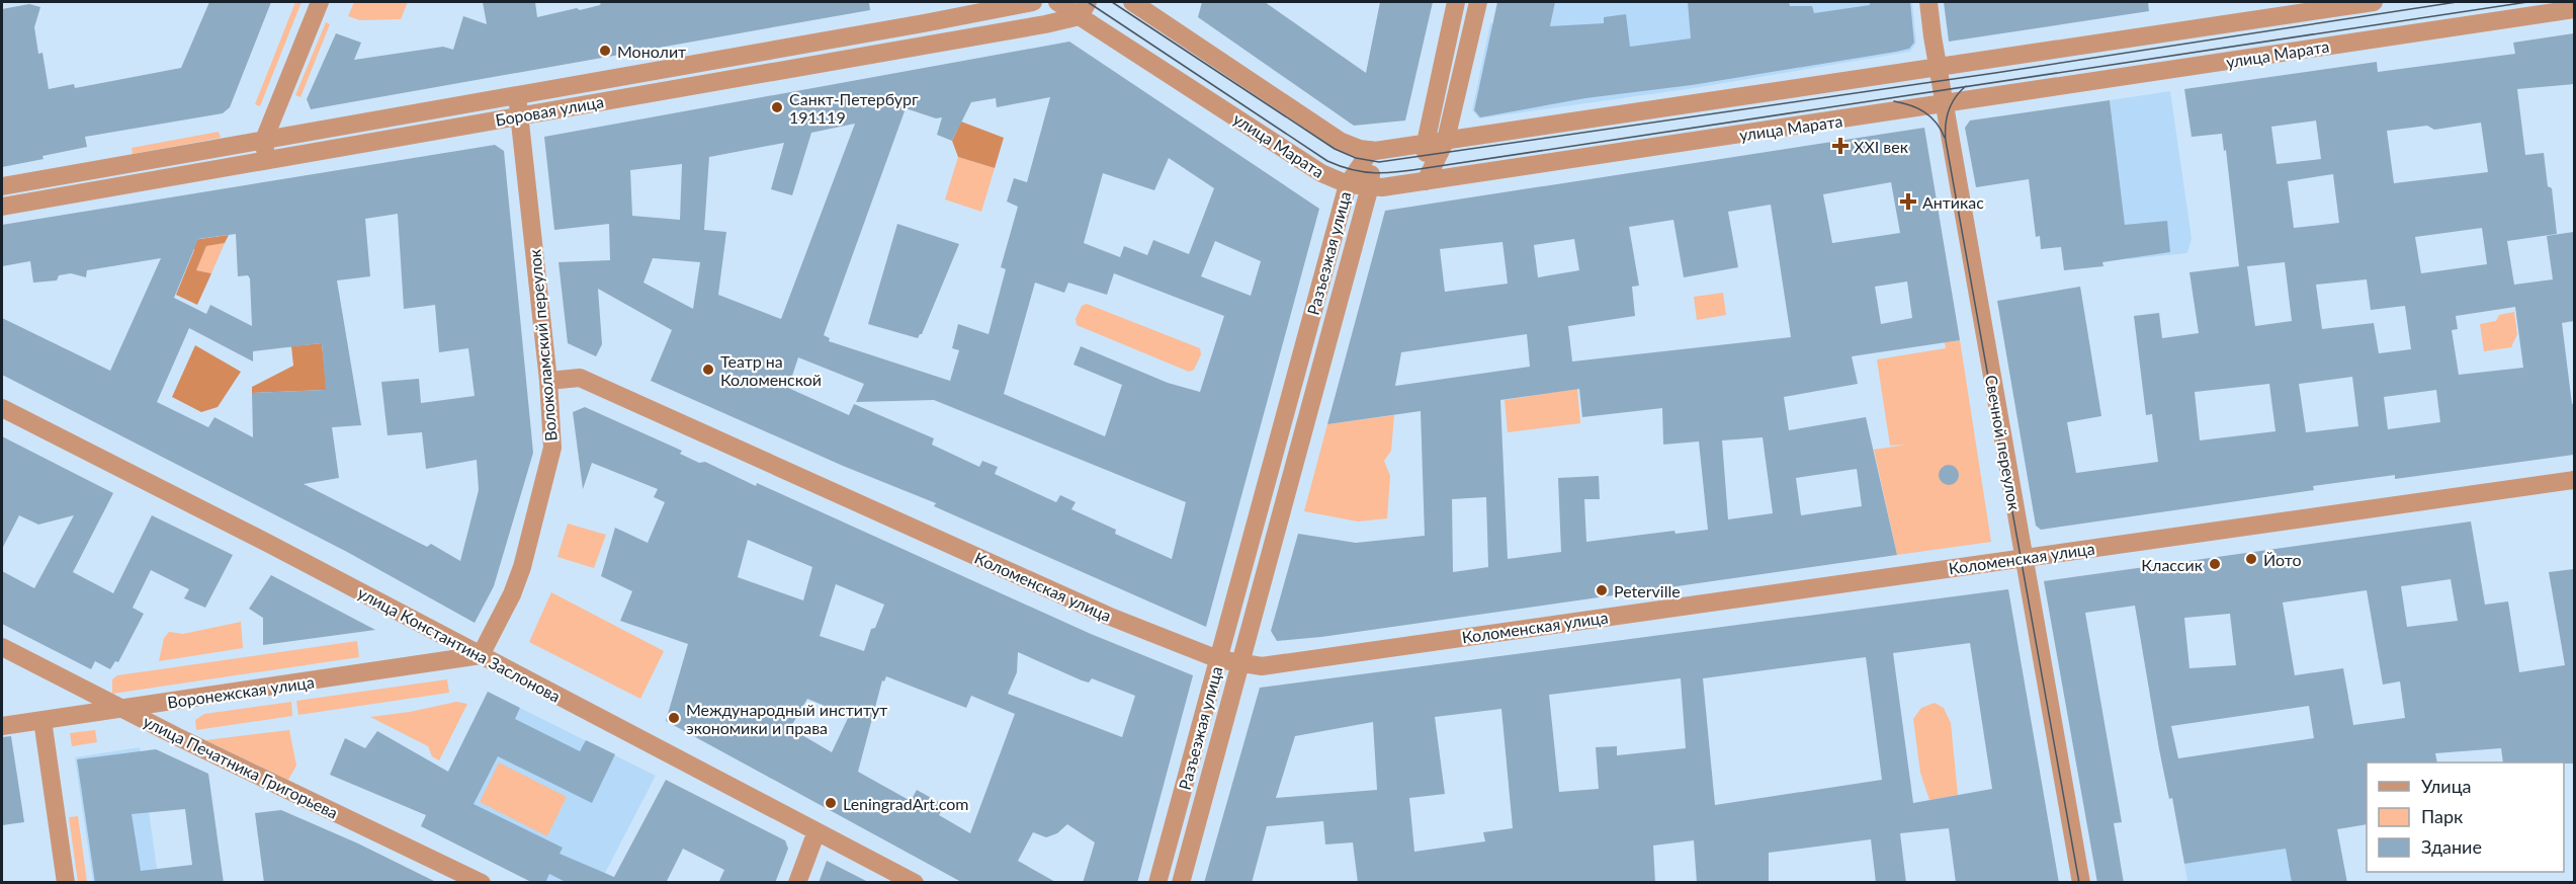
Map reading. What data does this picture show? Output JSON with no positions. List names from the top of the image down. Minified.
{"streets":{"street":["улица Марата","Боровая улица","Разъезжая улица","Волоколамский переулок","Свечной переулок","Коломенская улица","улица Константина Заслонова","Воронежская улица","улица Печатника Григорьева"]},"crossings":[["улица Марата","Боровая улица"],["улица Марата","Разъезжая улица"],["улица Марата","Свечной переулок"],["Боровая улица","Волоколамский переулок"],["Разъезжая улица","Коломенская улица"],["Волоколамский переулок","Коломенская улица"],["Волоколамский переулок","улица Константина Заслонова"],["Волоколамский переулок","Воронежская улица"],["Свечной переулок","Коломенская улица"],["улица Константина Заслонова","Воронежская улица"],["Воронежская улица","улица Печатника Григорьева"]],"places":{"other":["Монолит","Санкт-Петербург 191119","Театр на Коломенской","Йото","Классик","Peterville","Международный институт экономики и права","LeningradArt.com"],"health":["XXI век","Антикас"]},"legend":["Улица","Парк","Здание"]}
